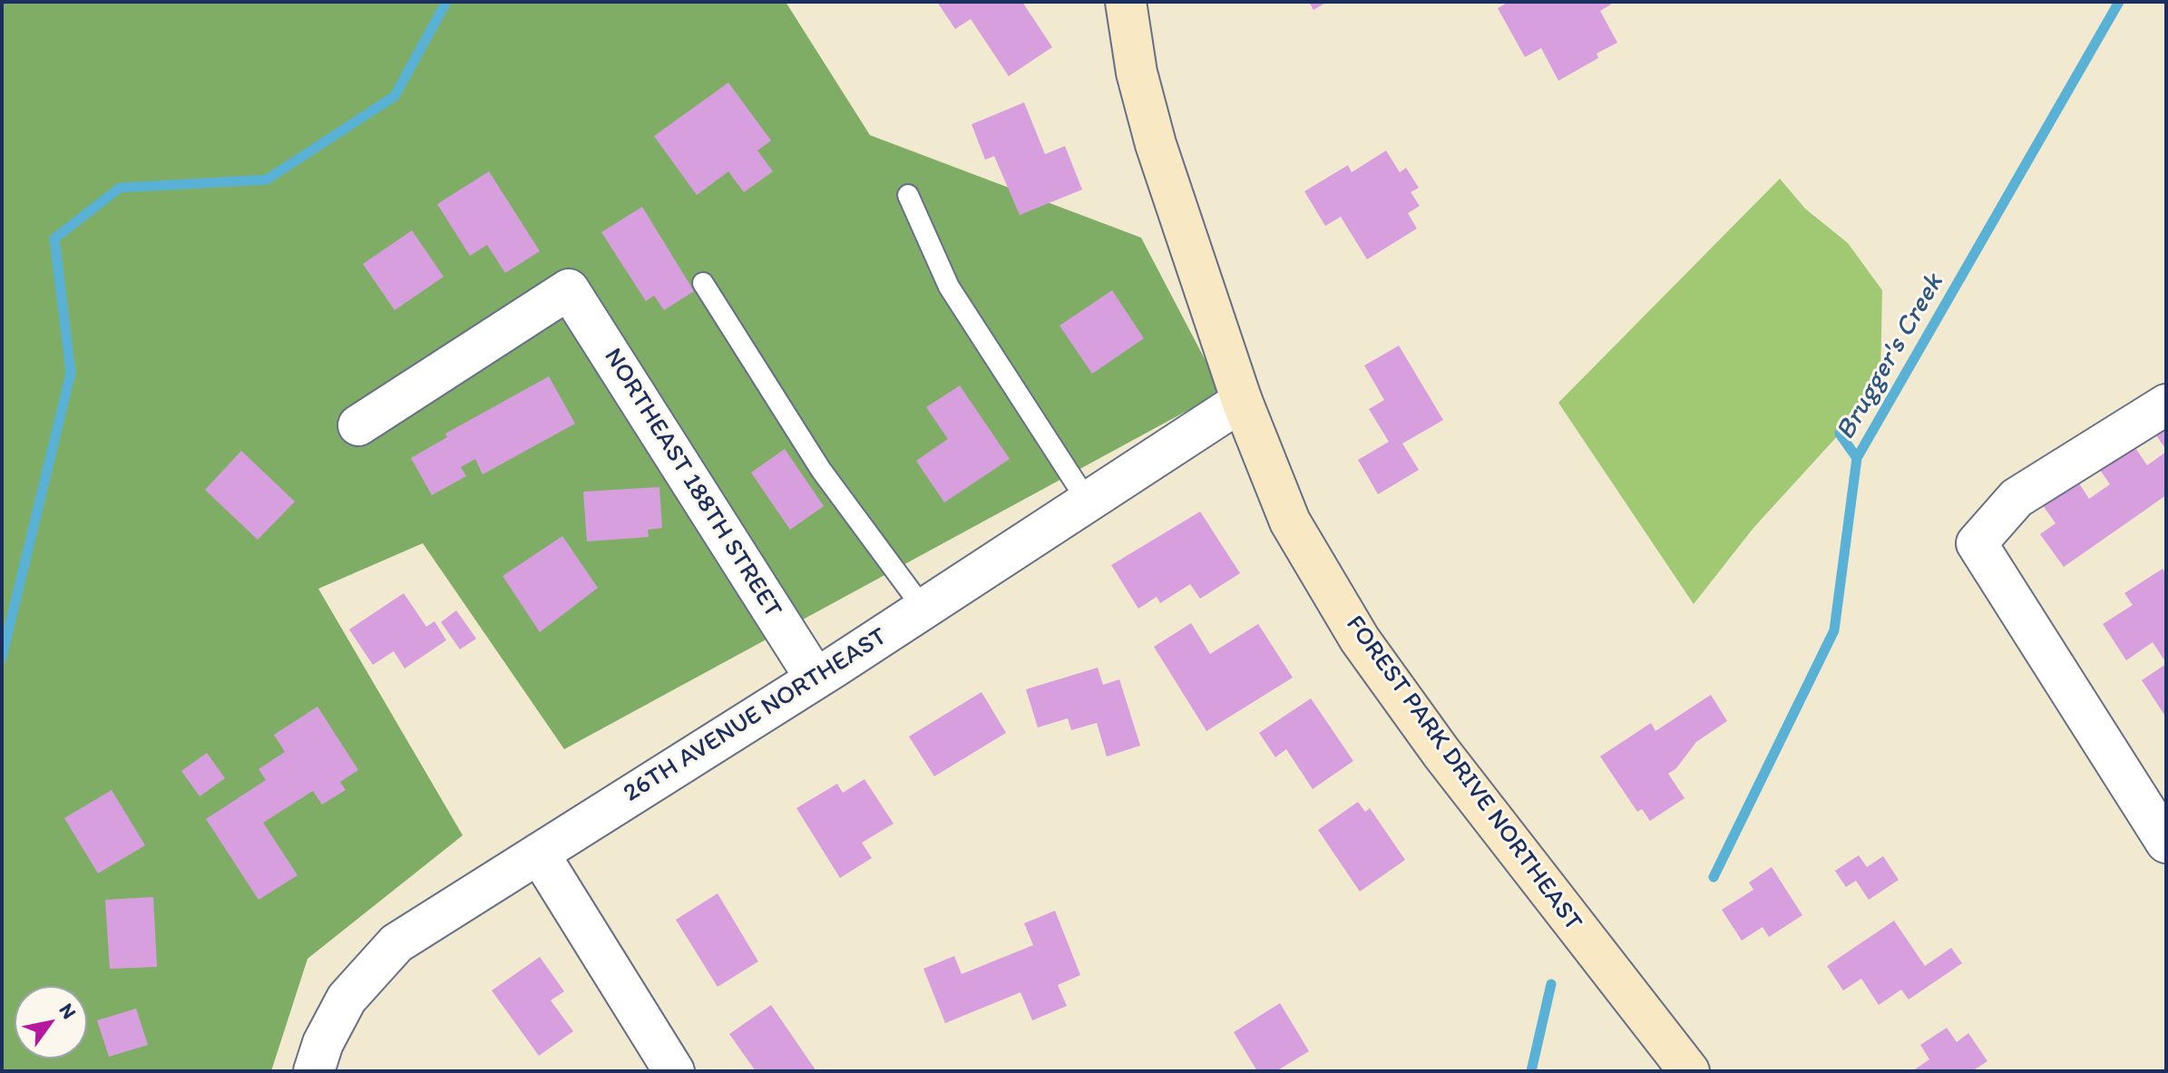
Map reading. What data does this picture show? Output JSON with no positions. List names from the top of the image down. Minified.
{"streets":{"street":["NORTHEAST 188TH STREET","26TH AVENUE NORTHEAST","FOREST PARK DRIVE NORTHEAST"]},"crossings":[["NORTHEAST 188TH STREET","26TH AVENUE NORTHEAST"],["26TH AVENUE NORTHEAST","FOREST PARK DRIVE NORTHEAST"]],"water":["Brugger's Creek"],"north":"top right"}
